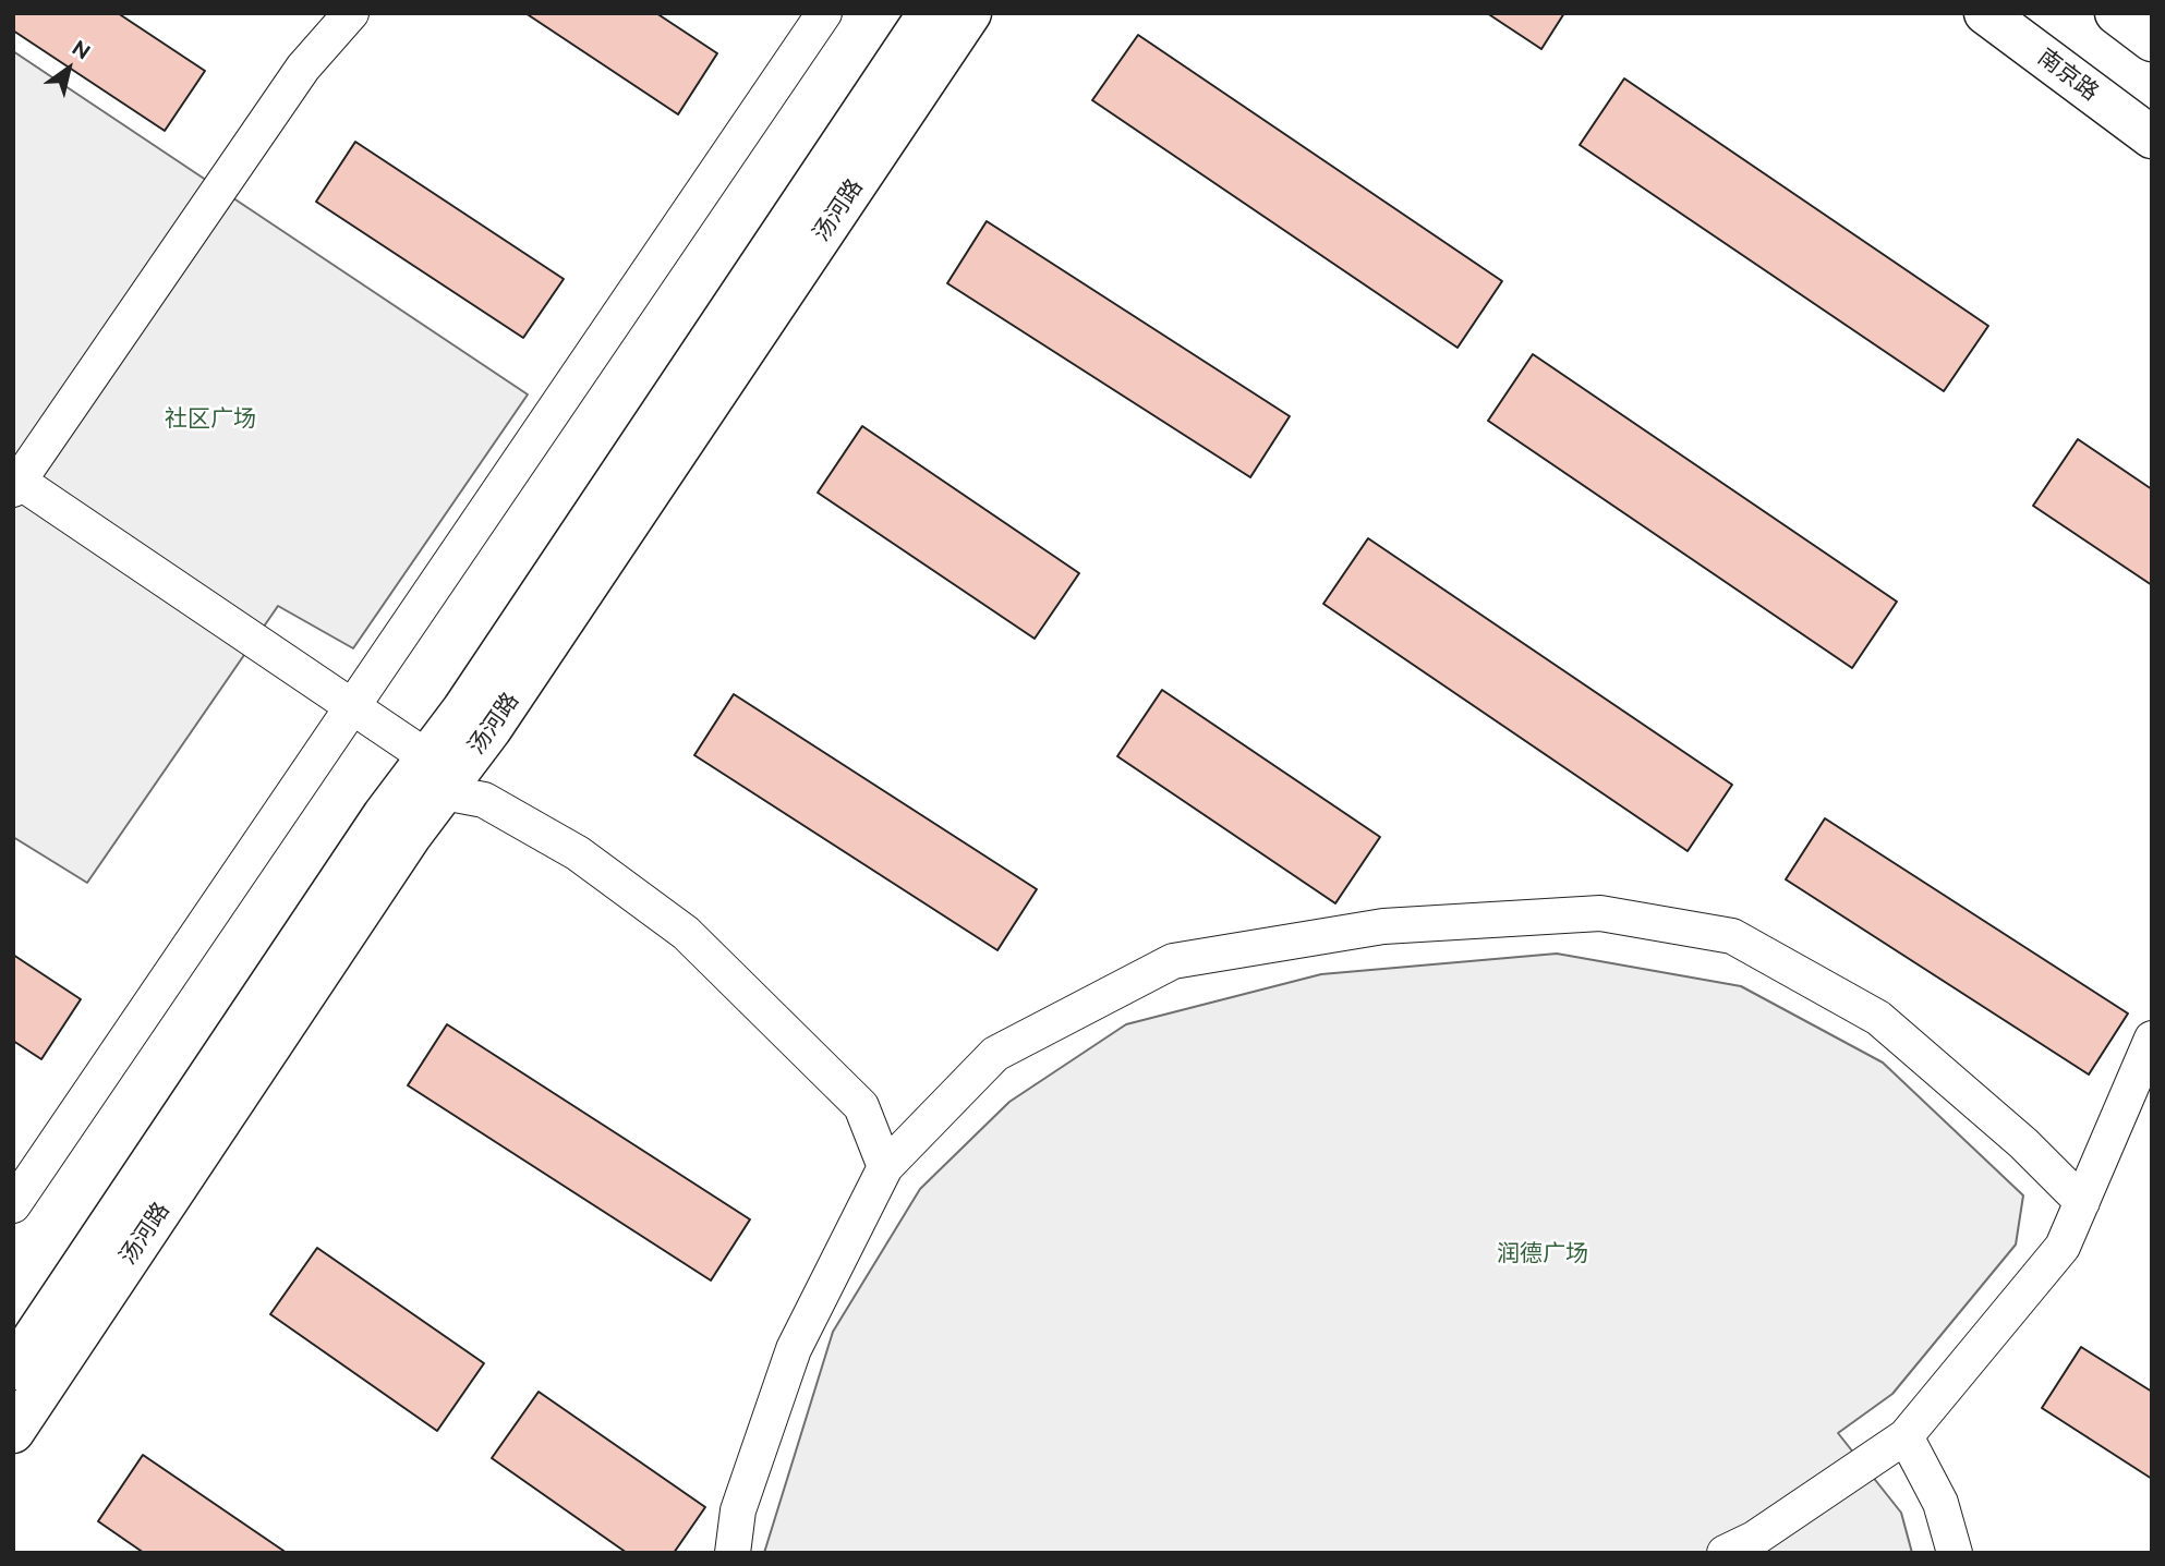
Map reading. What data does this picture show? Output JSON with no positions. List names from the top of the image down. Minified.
{"streets":{"main road":["南京路","汤河路"]},"parks":["社区广场","润德广场"],"north":"top right"}
